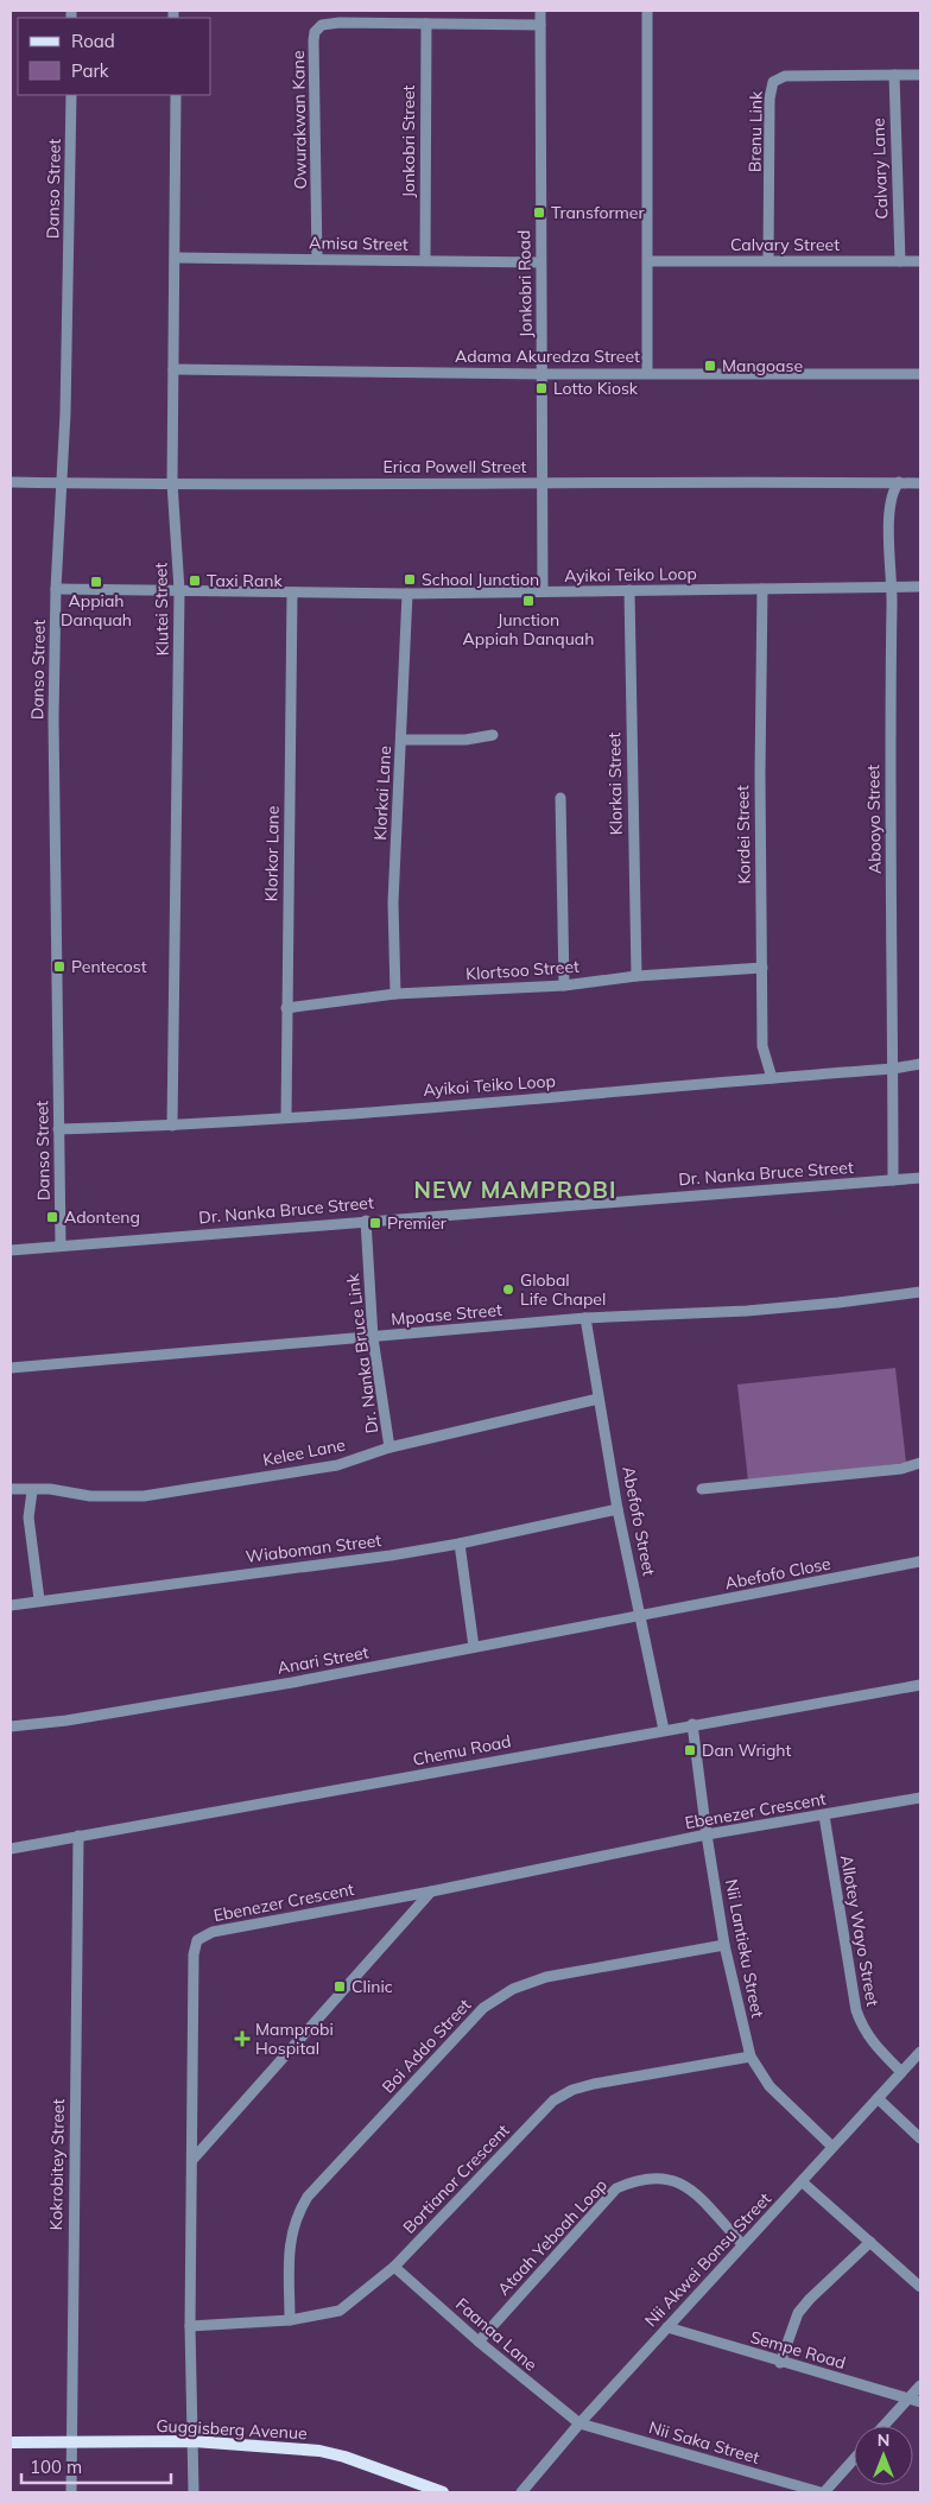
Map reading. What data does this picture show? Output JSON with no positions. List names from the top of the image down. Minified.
{"streets":{"main road":["Guggisberg Avenue"],"street":["Owurakwan Kane","Brenu Link","Jonkobri Street","Calvary Lane","Danso Street","Amisa Street","Calvary Street","Jonkobri Road","Adama Akuredza Street","Erica Powell Street","Ayikoi Teiko Loop","Klutei Street","Klorkai Street","Klorkai Lane","Abooyo Street","Kordei Street","Klorkor Lane","Klortsoo Street","Dr. Nanka Bruce Street","Mpoase Street","Dr. Nanka Bruce Link","Kelee Lane","Abefofo Street","Wiaboman Street","Abefofo Close","Anari Street","Chemu Road","Ebenezer Crescent","Allotey Wayo Street","Nii Lantieku Street","Boi Addo Street","Kokrobitey Street","Bortianor Crescent","Ataah Yeboah Loop","Nii Akwei Bonsu Street","Faanaa Lane","Sempe Road","Nii Saka Street"]},"crossings":[["Owurakwan Kane","Jonkobri Street"],["Owurakwan Kane","Amisa Street"],["Owurakwan Kane","Jonkobri Road"],["Brenu Link","Calvary Lane"],["Brenu Link","Calvary Street"],["Jonkobri Street","Amisa Street"],["Calvary Lane","Calvary Street"],["Danso Street","Erica Powell Street"],["Danso Street","Ayikoi Teiko Loop"],["Danso Street","Dr. Nanka Bruce Street"],["Amisa Street","Jonkobri Road"],["Amisa Street","Klutei Street"],["Jonkobri Road","Adama Akuredza Street"],["Jonkobri Road","Erica Powell Street"],["Jonkobri Road","Ayikoi Teiko Loop"],["Adama Akuredza Street","Klutei Street"],["Erica Powell Street","Klutei Street"],["Erica Powell Street","Abooyo Street"],["Ayikoi Teiko Loop","Klutei Street"],["Ayikoi Teiko Loop","Klorkai Street"],["Ayikoi Teiko Loop","Klorkai Lane"],["Ayikoi Teiko Loop","Abooyo Street"],["Ayikoi Teiko Loop","Kordei Street"],["Ayikoi Teiko Loop","Klorkor Lane"],["Klorkai Street","Klortsoo Street"],["Klorkai Lane","Klortsoo Street"],["Abooyo Street","Dr. Nanka Bruce Street"],["Kordei Street","Klortsoo Street"],["Klorkor Lane","Klortsoo Street"],["Dr. Nanka Bruce Street","Dr. Nanka Bruce Link"],["Mpoase Street","Dr. Nanka Bruce Link"],["Mpoase Street","Abefofo Street"],["Dr. Nanka Bruce Link","Kelee Lane"],["Kelee Lane","Abefofo Street"],["Abefofo Street","Wiaboman Street"],["Abefofo Street","Abefofo Close"],["Abefofo Street","Anari Street"],["Abefofo Street","Chemu Road"],["Abefofo Close","Anari Street"],["Chemu Road","Nii Lantieku Street"],["Chemu Road","Kokrobitey Street"],["Ebenezer Crescent","Allotey Wayo Street"],["Ebenezer Crescent","Nii Lantieku Street"],["Ebenezer Crescent","Bortianor Crescent"],["Ebenezer Crescent","Guggisberg Avenue"],["Allotey Wayo Street","Nii Akwei Bonsu Street"],["Nii Lantieku Street","Boi Addo Street"],["Nii Lantieku Street","Bortianor Crescent"],["Nii Lantieku Street","Nii Akwei Bonsu Street"],["Boi Addo Street","Bortianor Crescent"],["Kokrobitey Street","Guggisberg Avenue"],["Bortianor Crescent","Faanaa Lane"],["Ataah Yeboah Loop","Nii Akwei Bonsu Street"],["Ataah Yeboah Loop","Faanaa Lane"],["Nii Akwei Bonsu Street","Faanaa Lane"],["Nii Akwei Bonsu Street","Sempe Road"],["Nii Akwei Bonsu Street","Nii Saka Street"],["Faanaa Lane","Nii Saka Street"]],"districts":["NEW MAMPROBI"],"places":{"transit":["Transformer","Mangoase","Lotto Kiosk","School Junction","Taxi Rank","Appiah Danquah","Junction Appiah Danquah","Pentecost","Adonteng","Premier","Dan Wright","Clinic"],"other":["Global Life Chapel"],"health":["Mamprobi Hospital"]},"legend":["Road","Park"],"scale_bar":"100 m","north":"top"}
